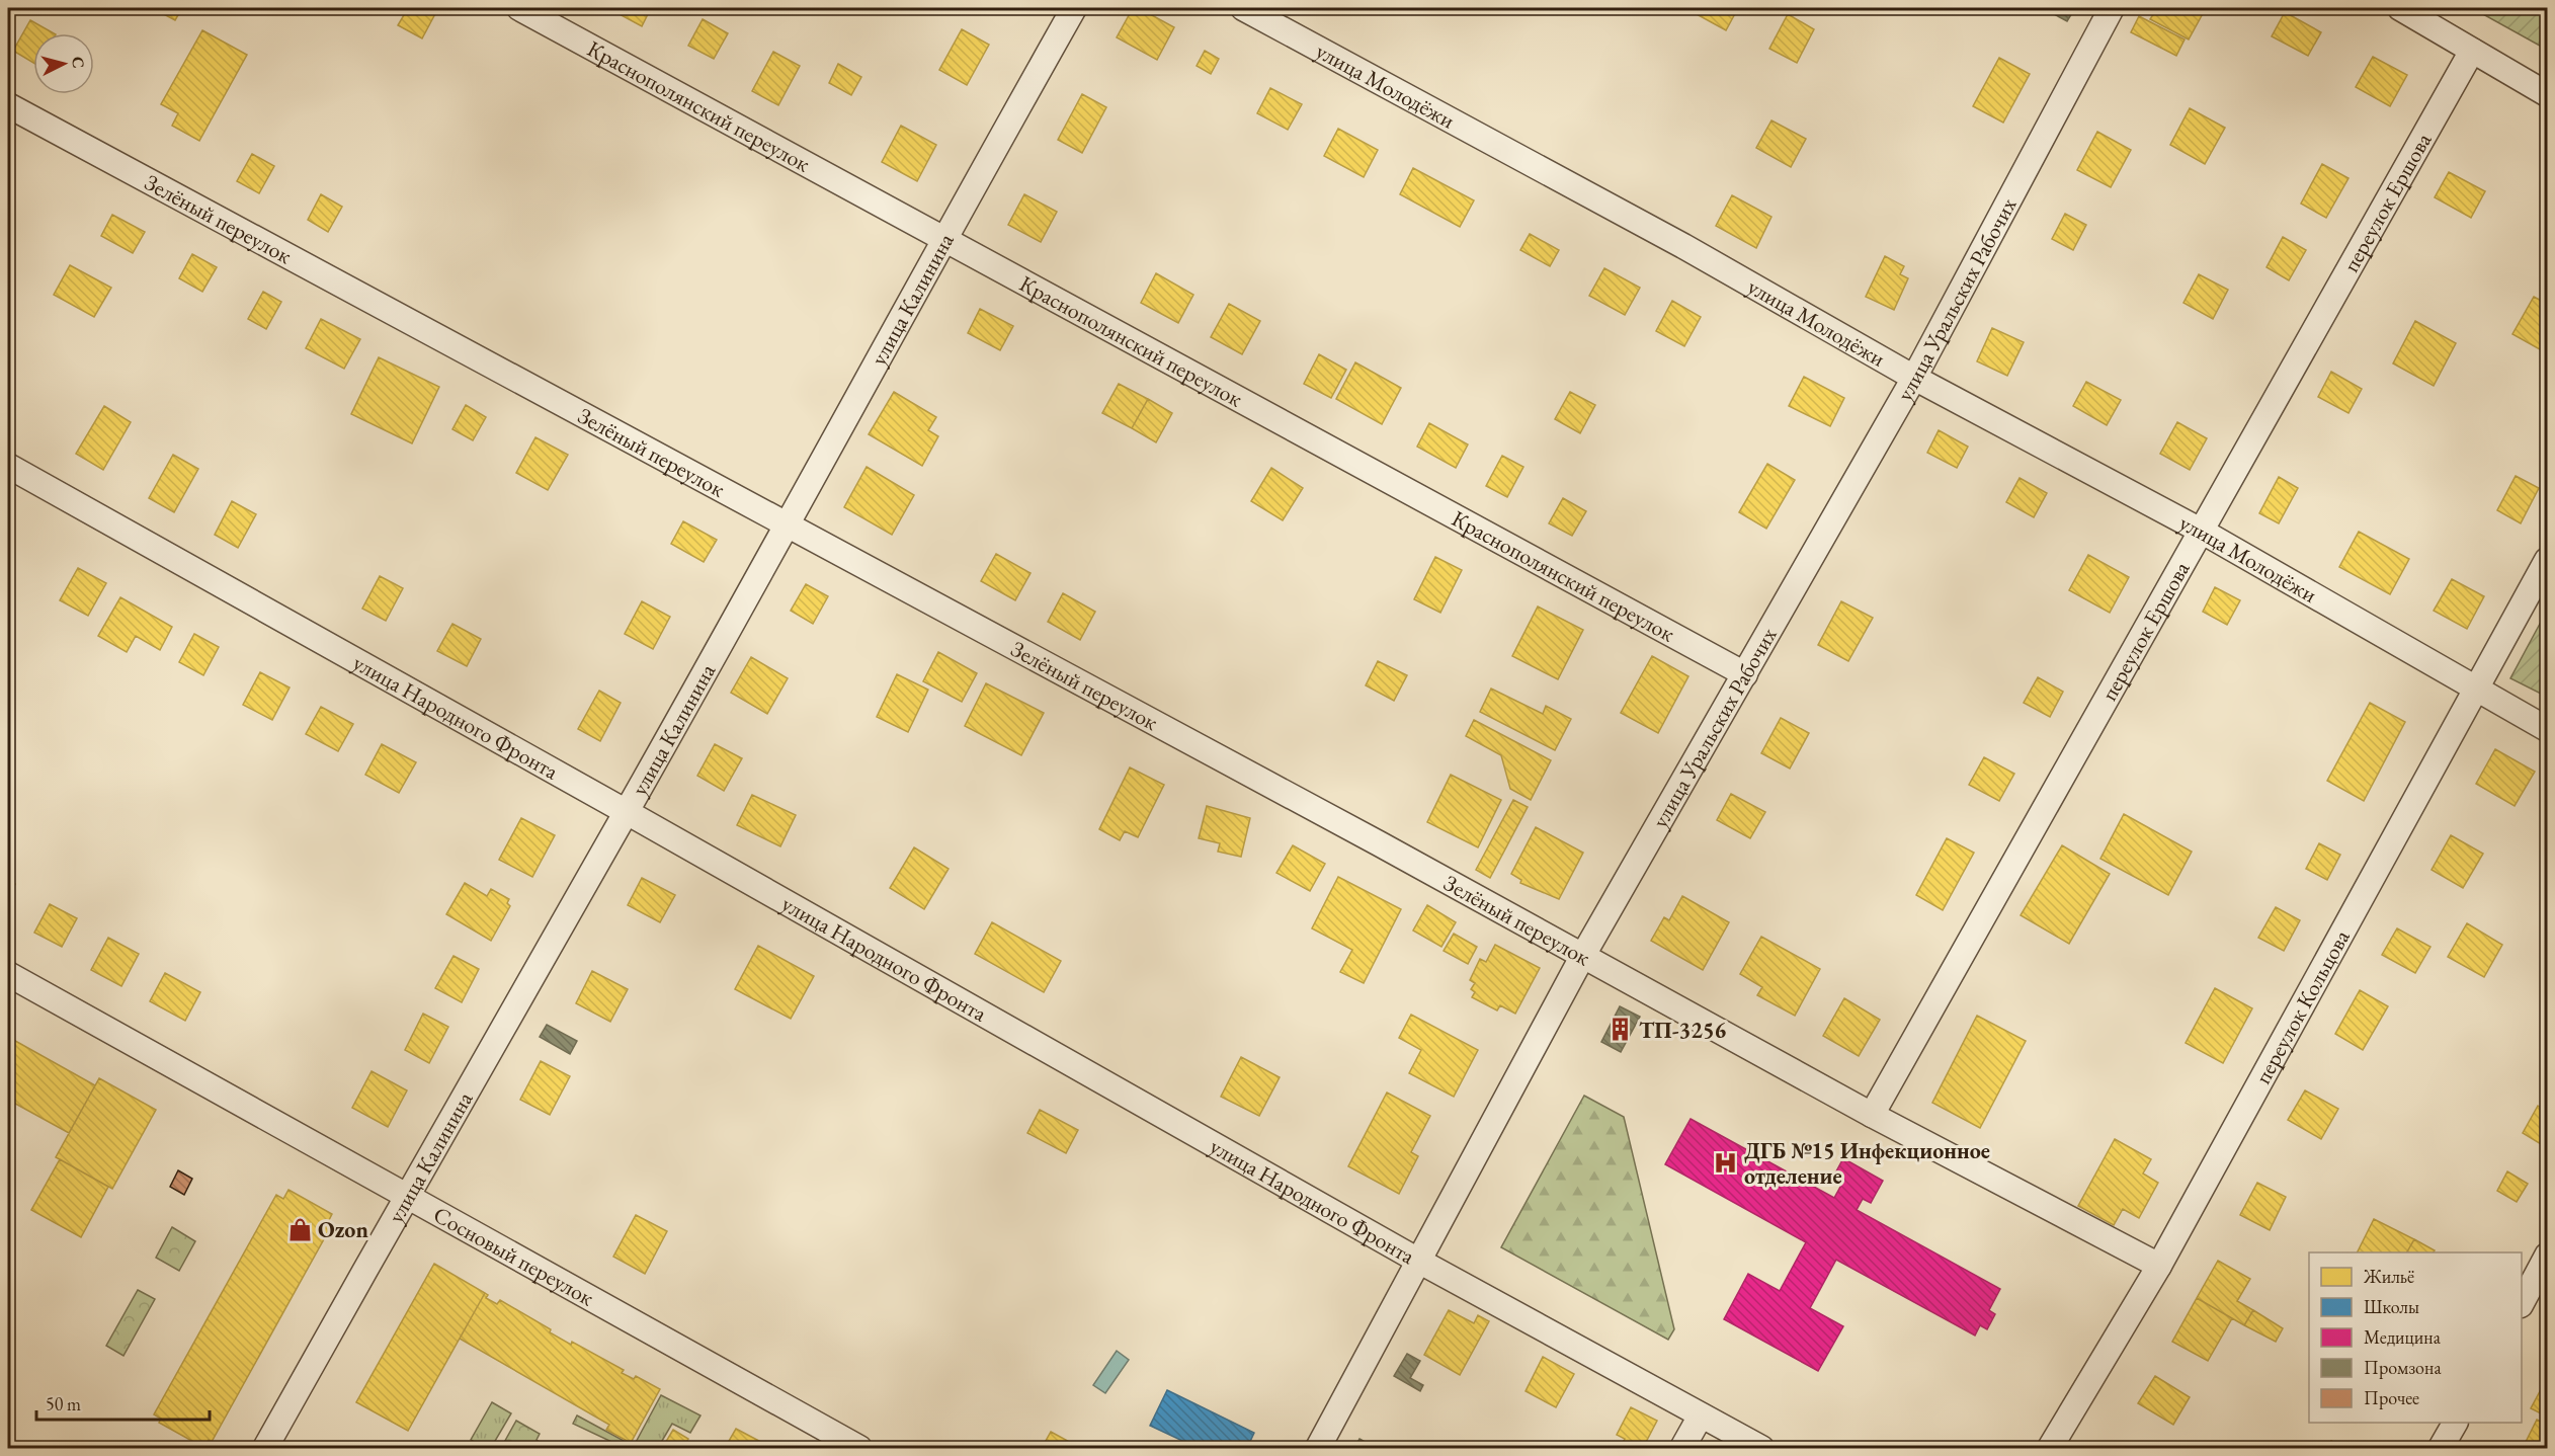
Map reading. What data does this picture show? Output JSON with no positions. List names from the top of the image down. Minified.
{"streets":{"street":["улица Молодёжи","Краснополянский переулок","переулок Ершова","Зелёный переулок","улица Калинина","улица Уральских Рабочих","улица Народного Фронта","переулок Кольцова","Сосновый переулок"]},"crossings":[["улица Молодёжи","переулок Ершова"],["улица Молодёжи","улица Уральских Рабочих"],["улица Молодёжи","переулок Кольцова"],["Краснополянский переулок","улица Калинина"],["Краснополянский переулок","улица Уральских Рабочих"],["переулок Ершова","Зелёный переулок"],["Зелёный переулок","улица Калинина"],["Зелёный переулок","улица Уральских Рабочих"],["Зелёный переулок","переулок Кольцова"],["улица Калинина","улица Народного Фронта"],["улица Калинина","Сосновый переулок"],["улица Уральских Рабочих","улица Народного Фронта"]],"places":{"building":["ТП-3256"],"hospital":["ДГБ №15 Инфекционное отделение"],"shop":["Ozon"]},"legend":["Жильё","Школы","Медицина","Промзона","Прочее"],"scale_bar":"50 m","north":"right"}
